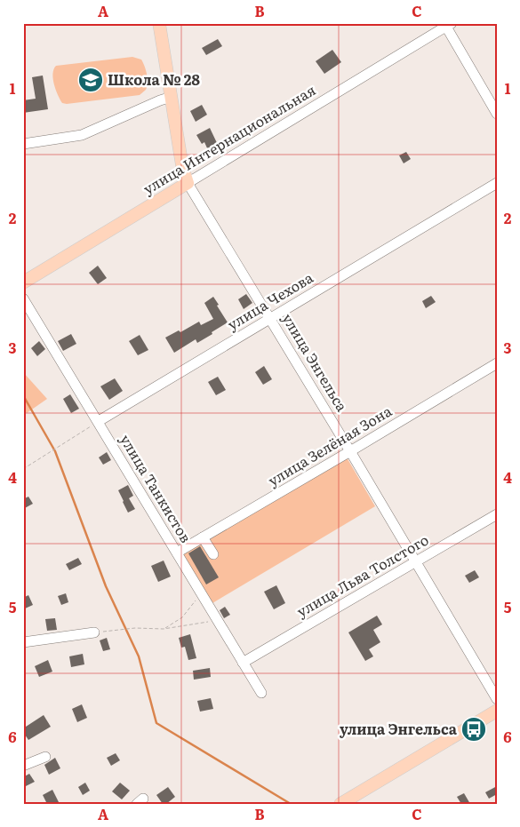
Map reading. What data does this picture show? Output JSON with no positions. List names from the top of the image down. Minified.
{"streets":{"main road":["улица Интернациональная","улица Энгельса"],"street":["улица Чехова","улица Зелёная Зона","улица Танкистов","улица Льва Толстого"]},"crossings":[["улица Интернациональная","улица Энгельса"],["улица Чехова","улица Энгельса"],["улица Чехова","улица Танкистов"],["улица Энгельса","улица Зелёная Зона"],["улица Энгельса","улица Льва Толстого"],["улица Зелёная Зона","улица Танкистов"],["улица Танкистов","улица Льва Толстого"]],"places":{"school or university":["Школа № 28"],"bus stop":["улица Энгельса"]},"grid":{"columns":["A","B","C"],"rows":["1","2","3","4","5","6"]}}
